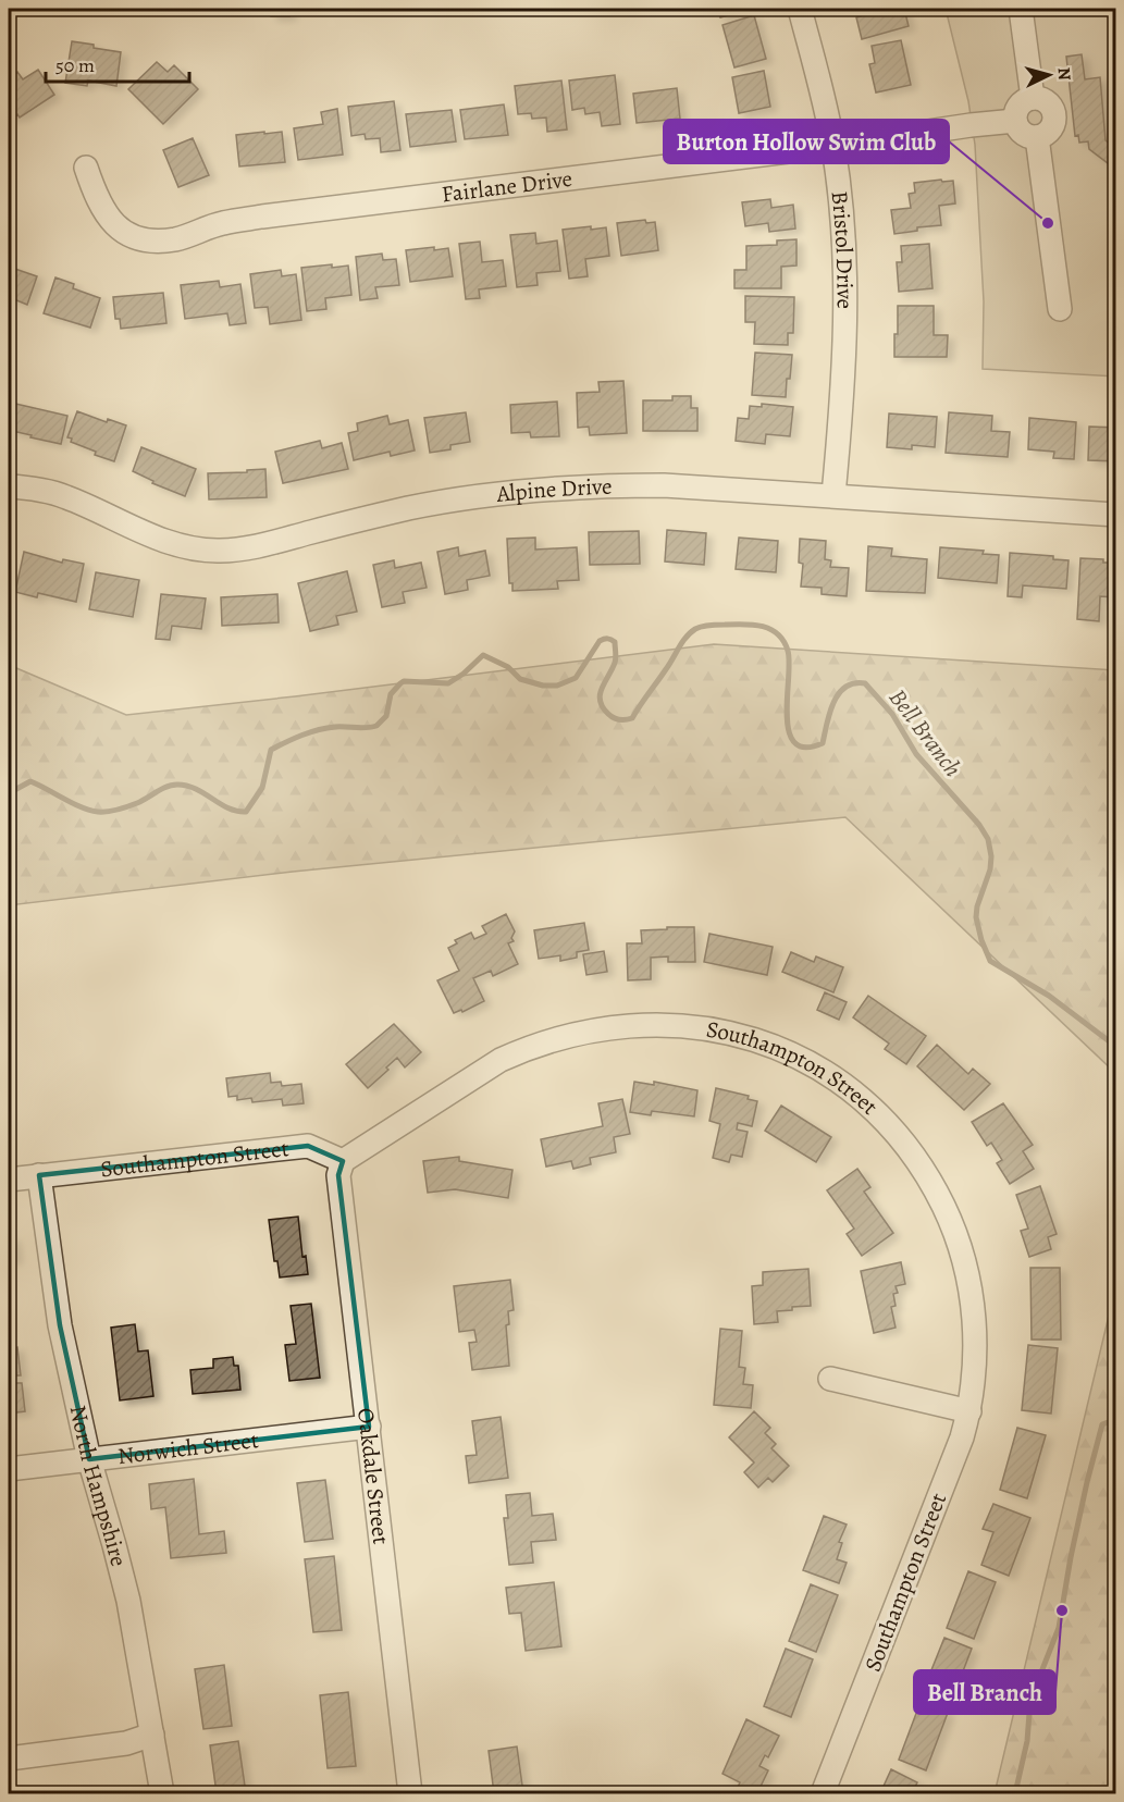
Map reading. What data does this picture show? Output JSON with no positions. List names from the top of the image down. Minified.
{"streets":{"street":["Fairlane Drive","Bristol Drive","Alpine Drive","Southampton Street","Norwich Street","Oakdale Street","North Hampshire"]},"crossings":[["Fairlane Drive","Bristol Drive"],["Bristol Drive","Alpine Drive"],["Southampton Street","Oakdale Street"],["Southampton Street","North Hampshire"],["Norwich Street","Oakdale Street"],["Norwich Street","North Hampshire"]],"water":["Bell Branch"],"places":["Burton Hollow Swim Club","Bell Branch"],"scale_bar":"50 m","north":"right"}
